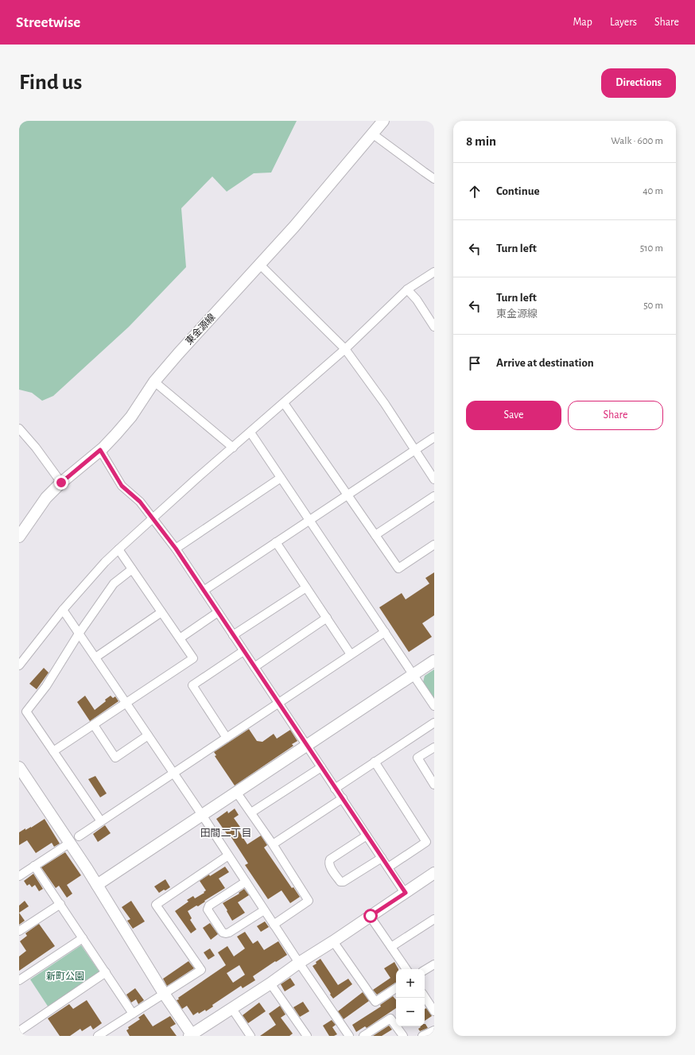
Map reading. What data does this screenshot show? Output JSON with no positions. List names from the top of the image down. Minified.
{"streets":{"street":["東金源線"]},"districts":["田間二丁目"],"parks":["新町公園"],"page":{"header":"Streetwise","nav":["Map","Layers","Share"],"buttons":["Directions",["Save","Share"]],"title":"Find us","heading":["8 min","Walk · 600 m"],"list":[["Continue","40 m"],["Turn left","510 m"],["Turn left","東金源線","50 m"],"Arrive at destination"],"map_buttons":["+","−"]}}
